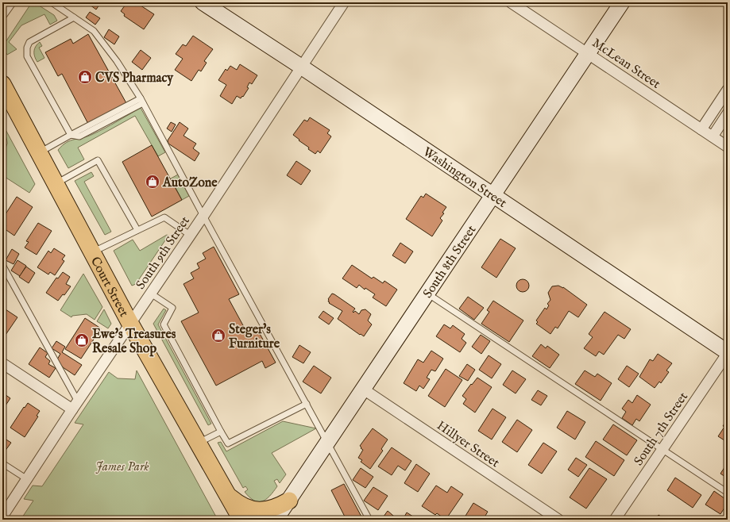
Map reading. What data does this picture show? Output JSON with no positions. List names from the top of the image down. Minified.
{"streets":{"main road":["Court Street"],"street":["McLean Street","Washington Street","South 9th Street","South 8th Street","South 7th Street","Hillyer Street"]},"crossings":[["McLean Street","South 8th Street"],["Washington Street","South 9th Street"],["Washington Street","South 8th Street"],["Washington Street","South 7th Street"],["South 9th Street","Court Street"],["South 8th Street","Hillyer Street"]],"parks":["James Park"],"places":{"shop":["CVS Pharmacy","AutoZone","Steger's Furniture","Ewe's Treasures Resale Shop"]}}
